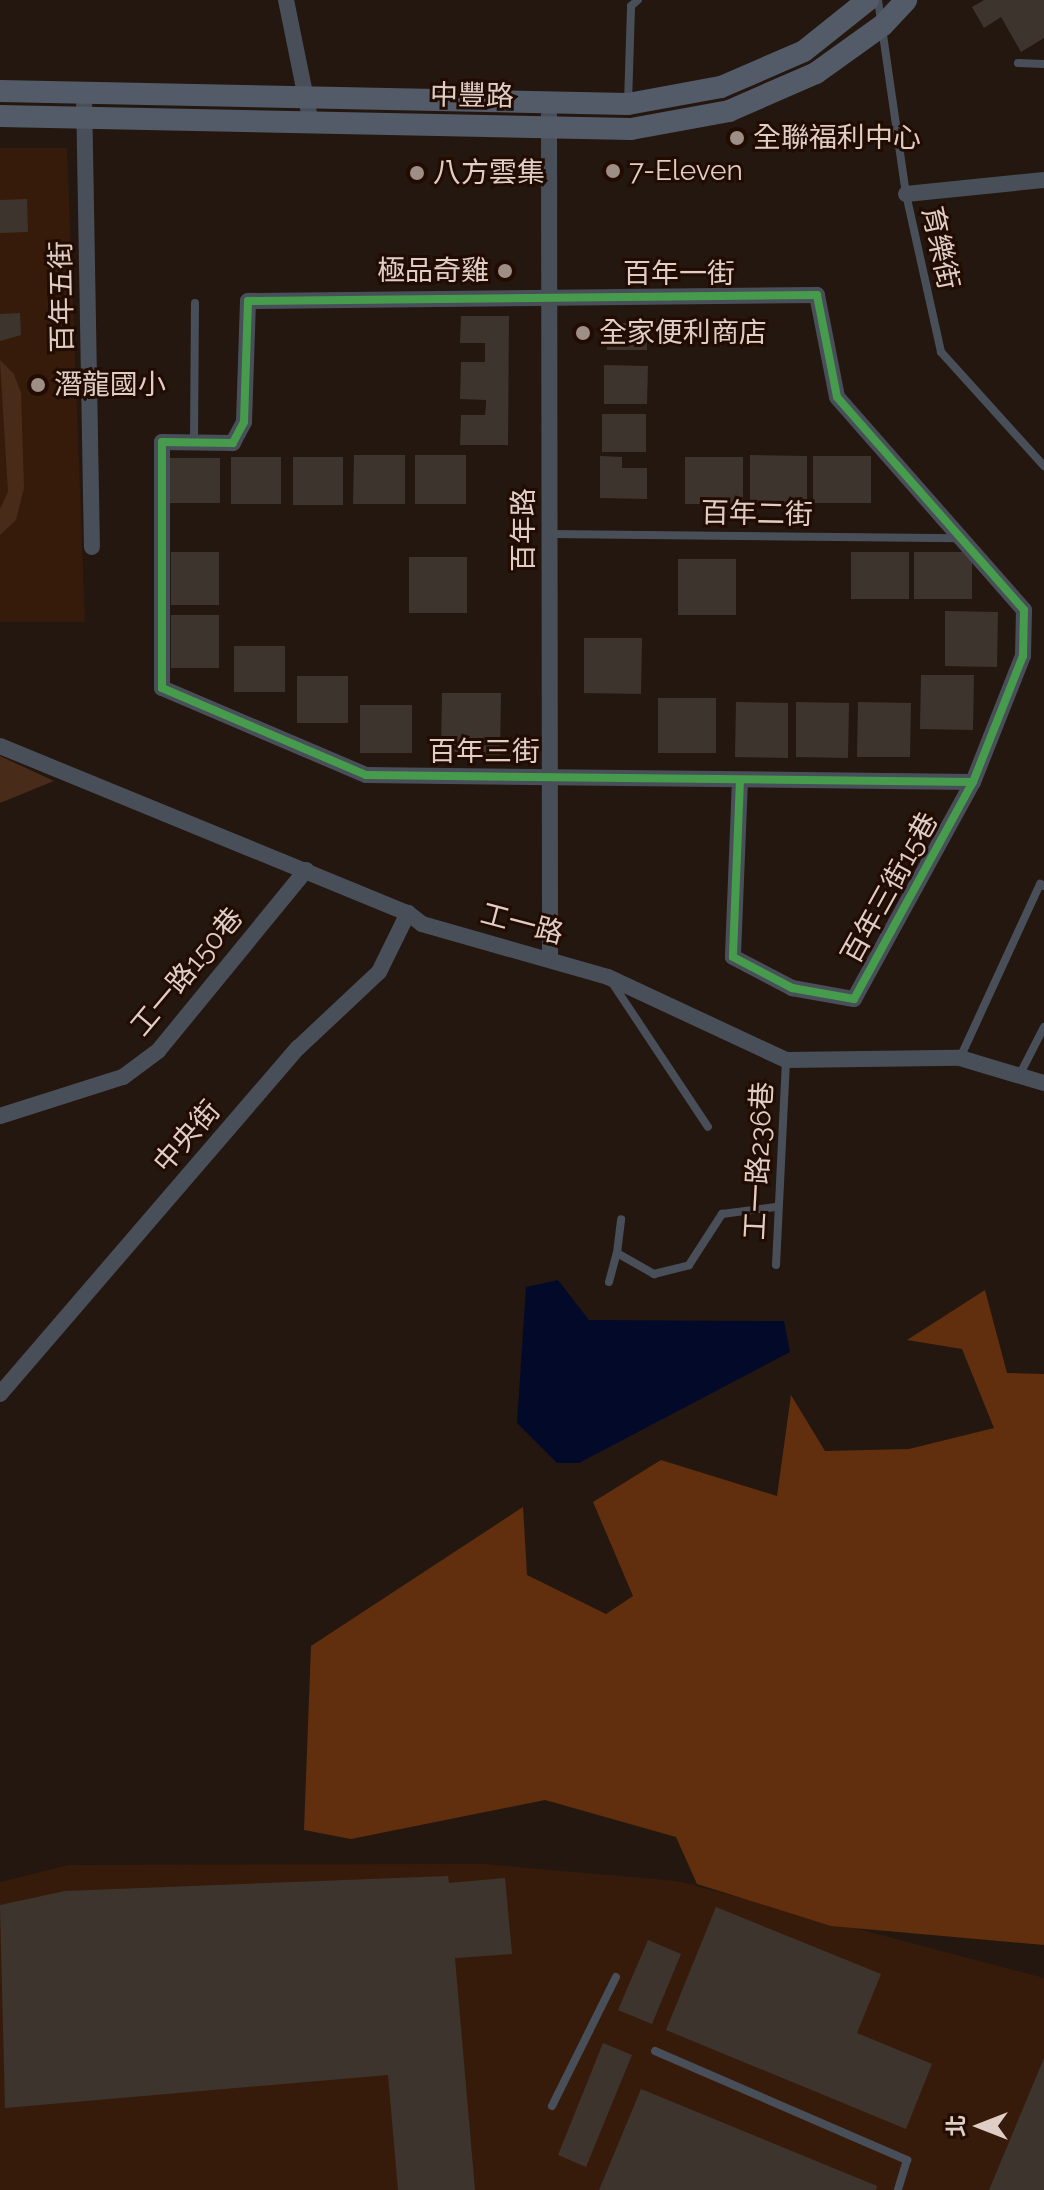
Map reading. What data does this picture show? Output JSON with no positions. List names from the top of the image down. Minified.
{"streets":{"main road":["中豐路"],"street":["百年一街","百年五街","百年路","百年三街","百年三街15巷","工一路","工一路150巷","中央街"],"lane":["育樂街","百年二街","工一路236巷"]},"crossings":[["中豐路","育樂街"],["中豐路","百年五街"],["中豐路","百年路"],["百年一街","百年二街"],["百年一街","百年路"],["百年一街","百年三街"],["百年二街","百年路"],["百年路","百年三街"],["百年路","工一路"],["百年三街","百年三街15巷"],["工一路","工一路150巷"],["工一路","中央街"],["工一路","工一路236巷"]],"places":["全聯福利中心","7-Eleven","八方雲集","極品奇雞","全家便利商店","潛龍國小"],"north":"left"}
